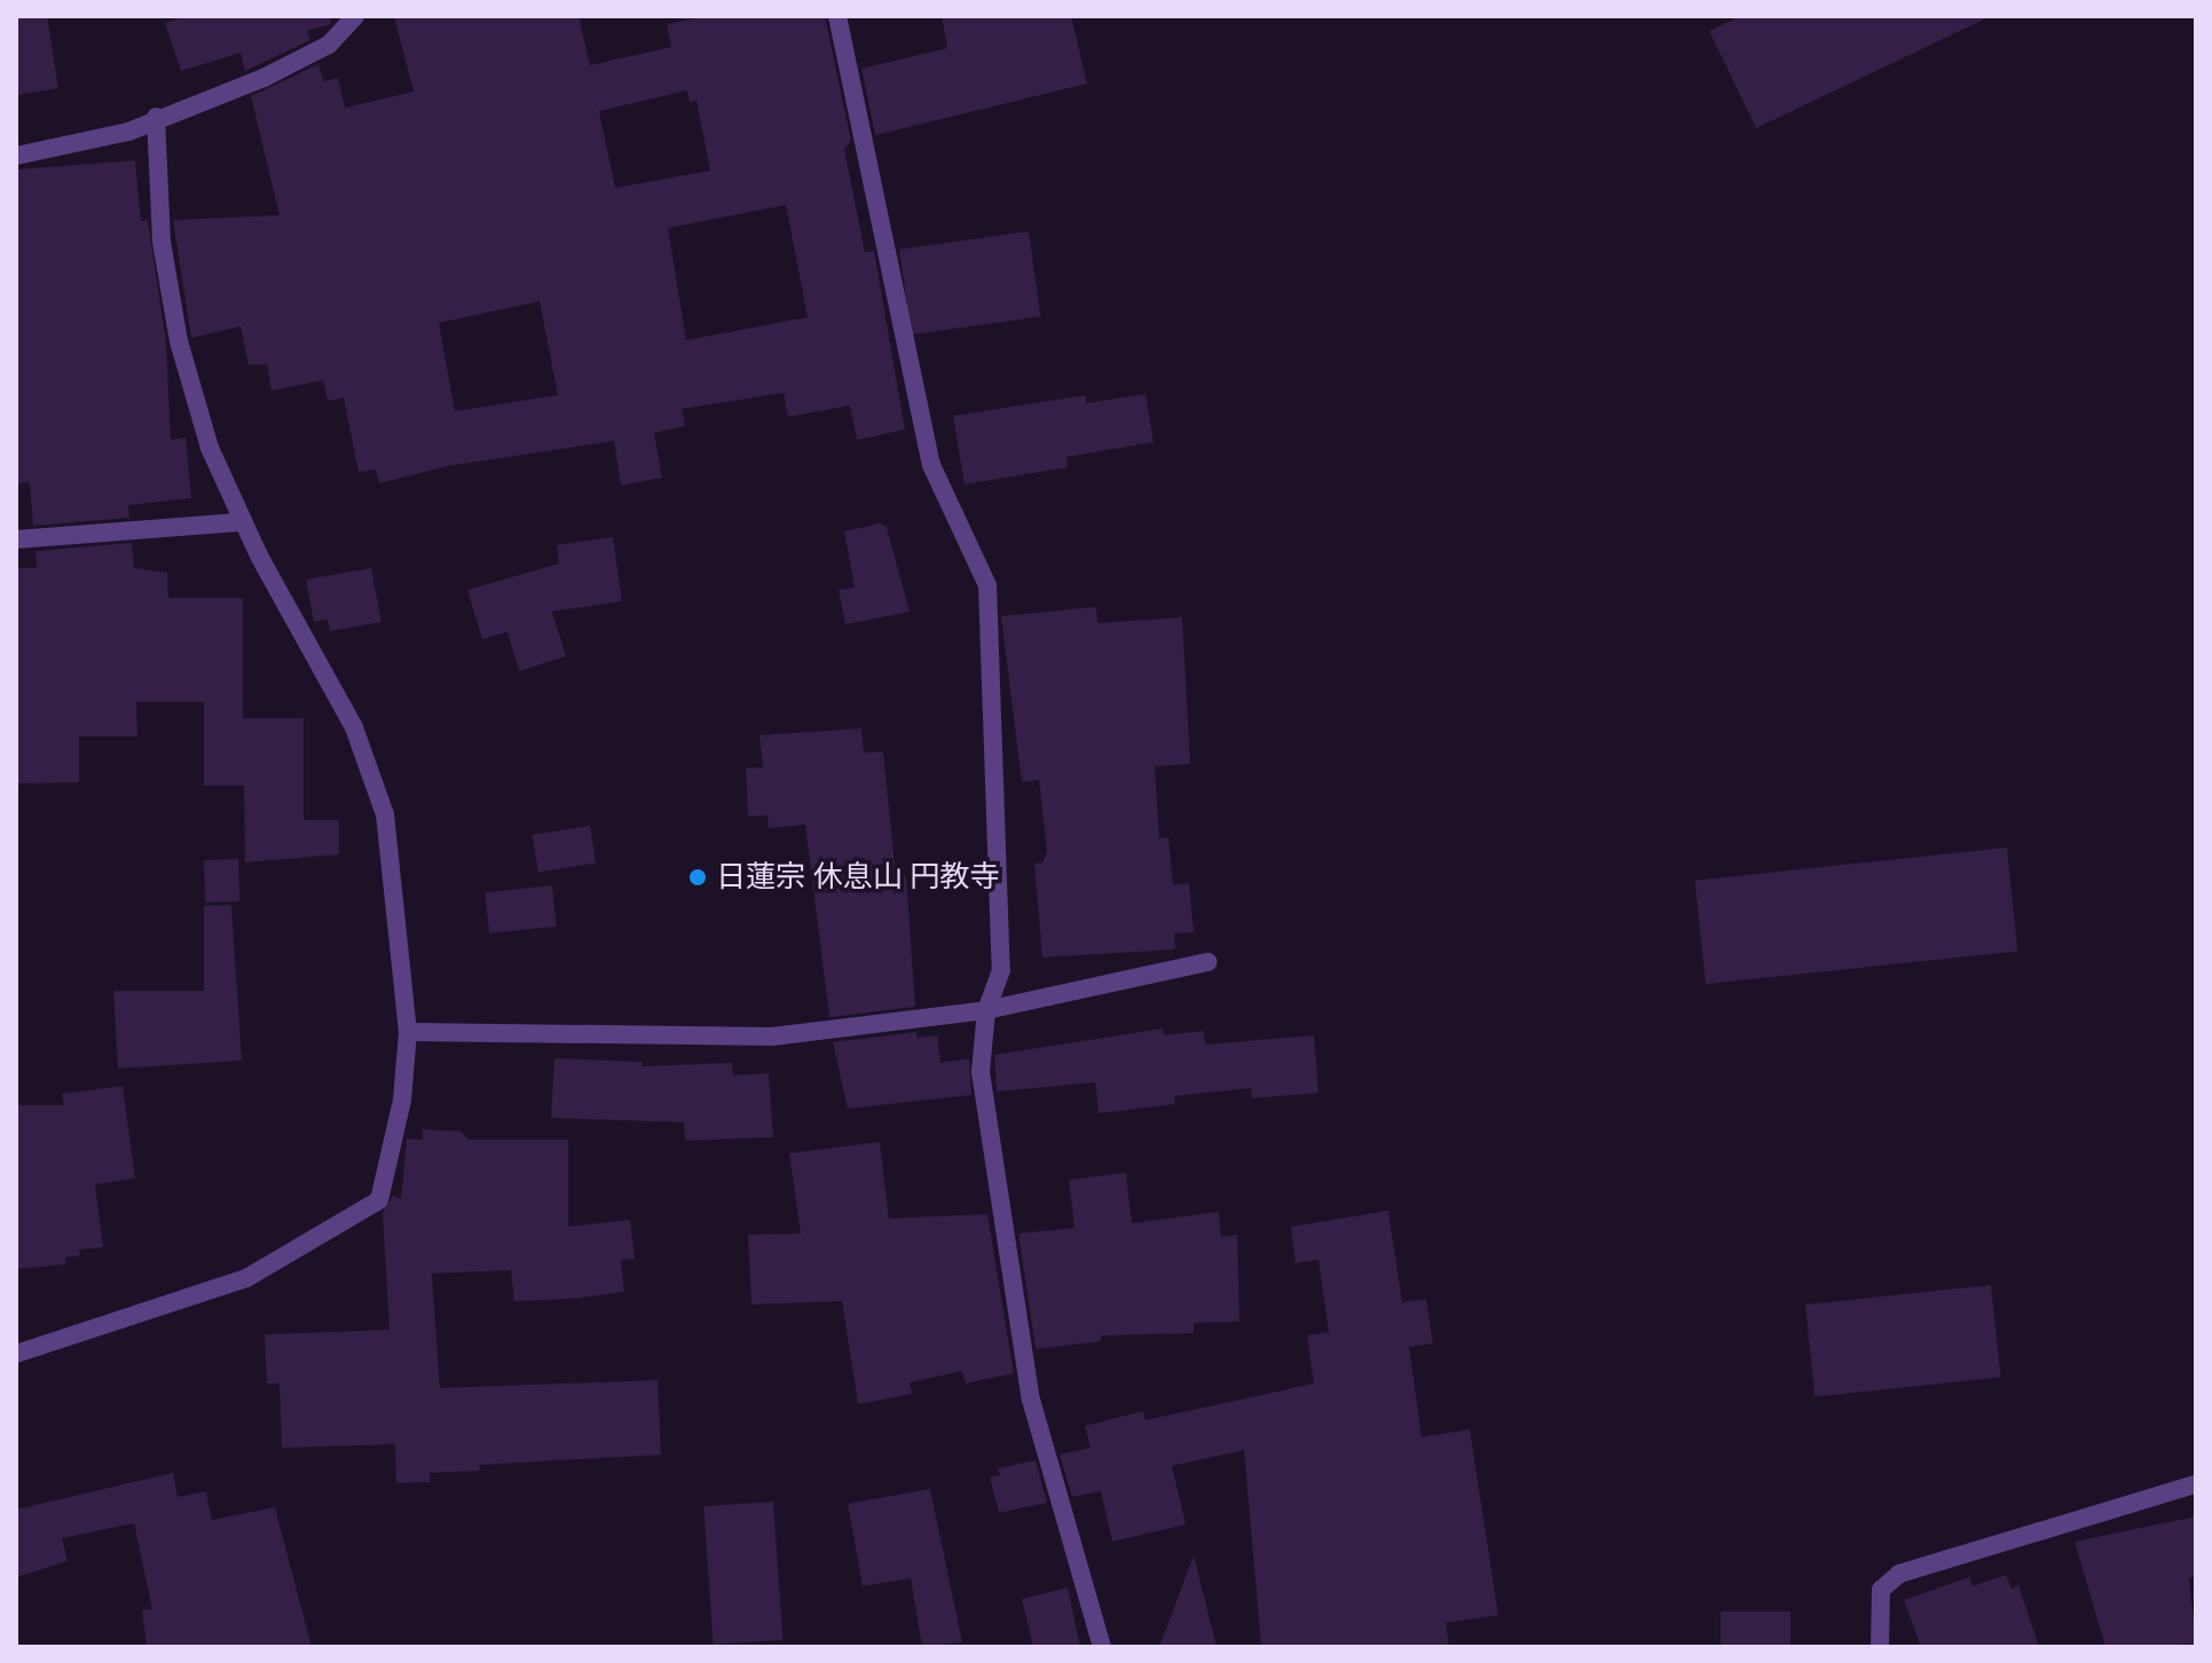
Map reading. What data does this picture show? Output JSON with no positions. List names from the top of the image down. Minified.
{"places":["日蓮宗 休息山 円教寺"]}
